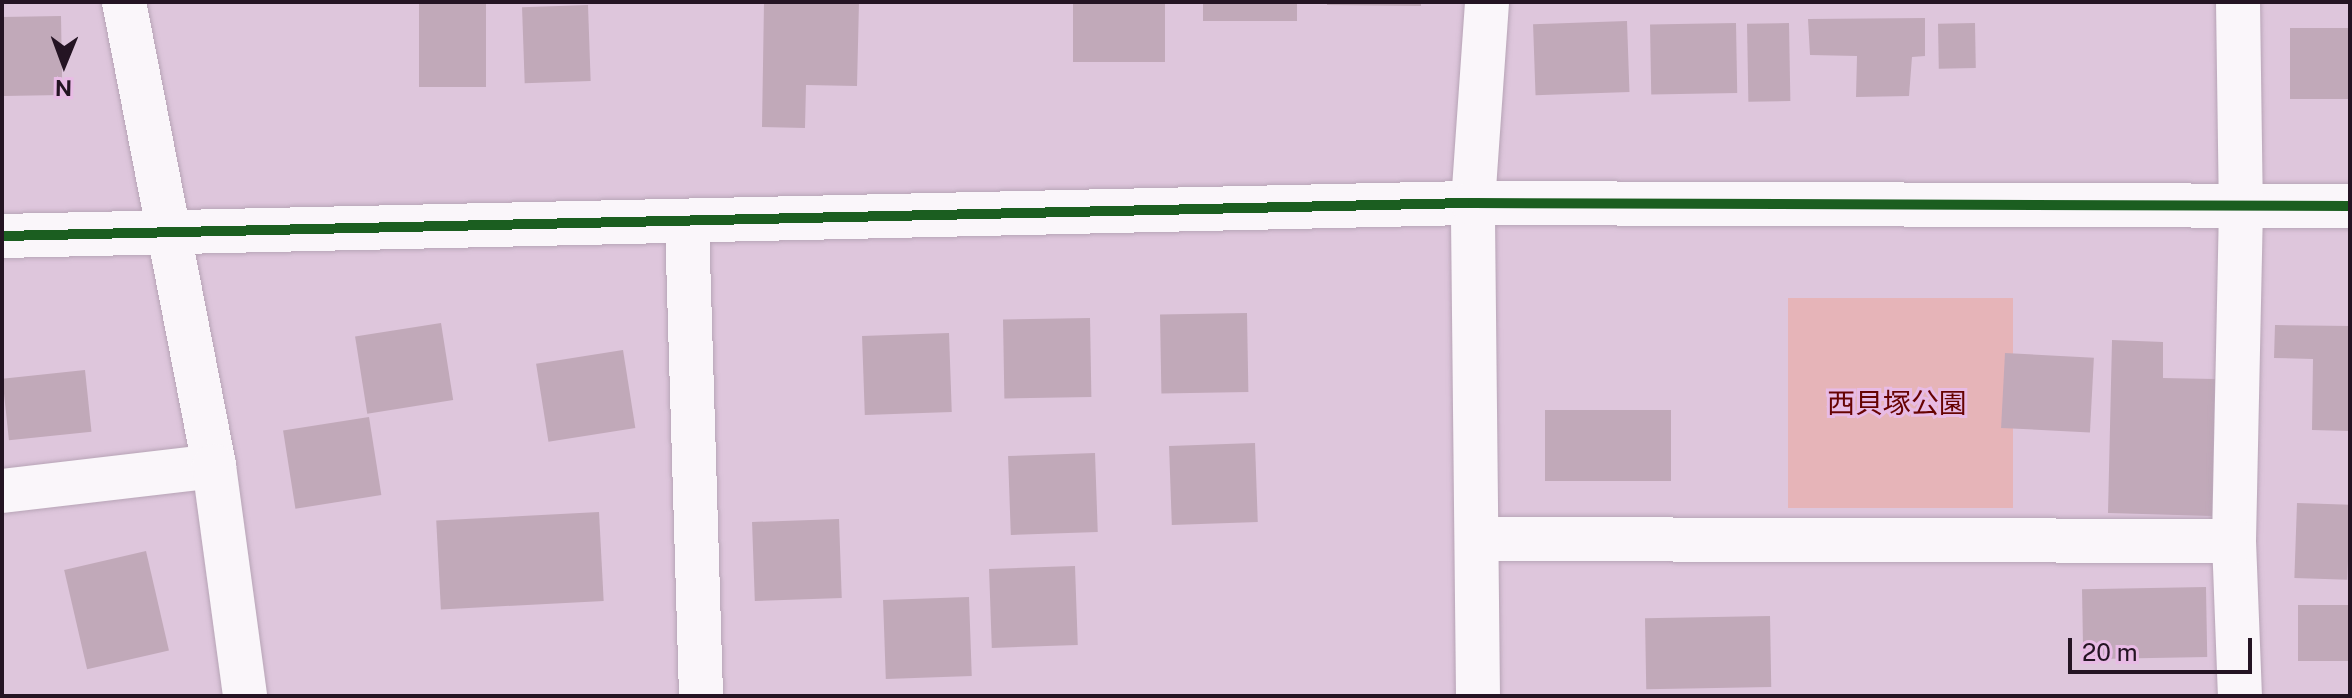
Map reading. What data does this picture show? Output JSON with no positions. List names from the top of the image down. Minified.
{"parks":["西貝塚公園"],"scale_bar":"20 m","north":"bottom"}
